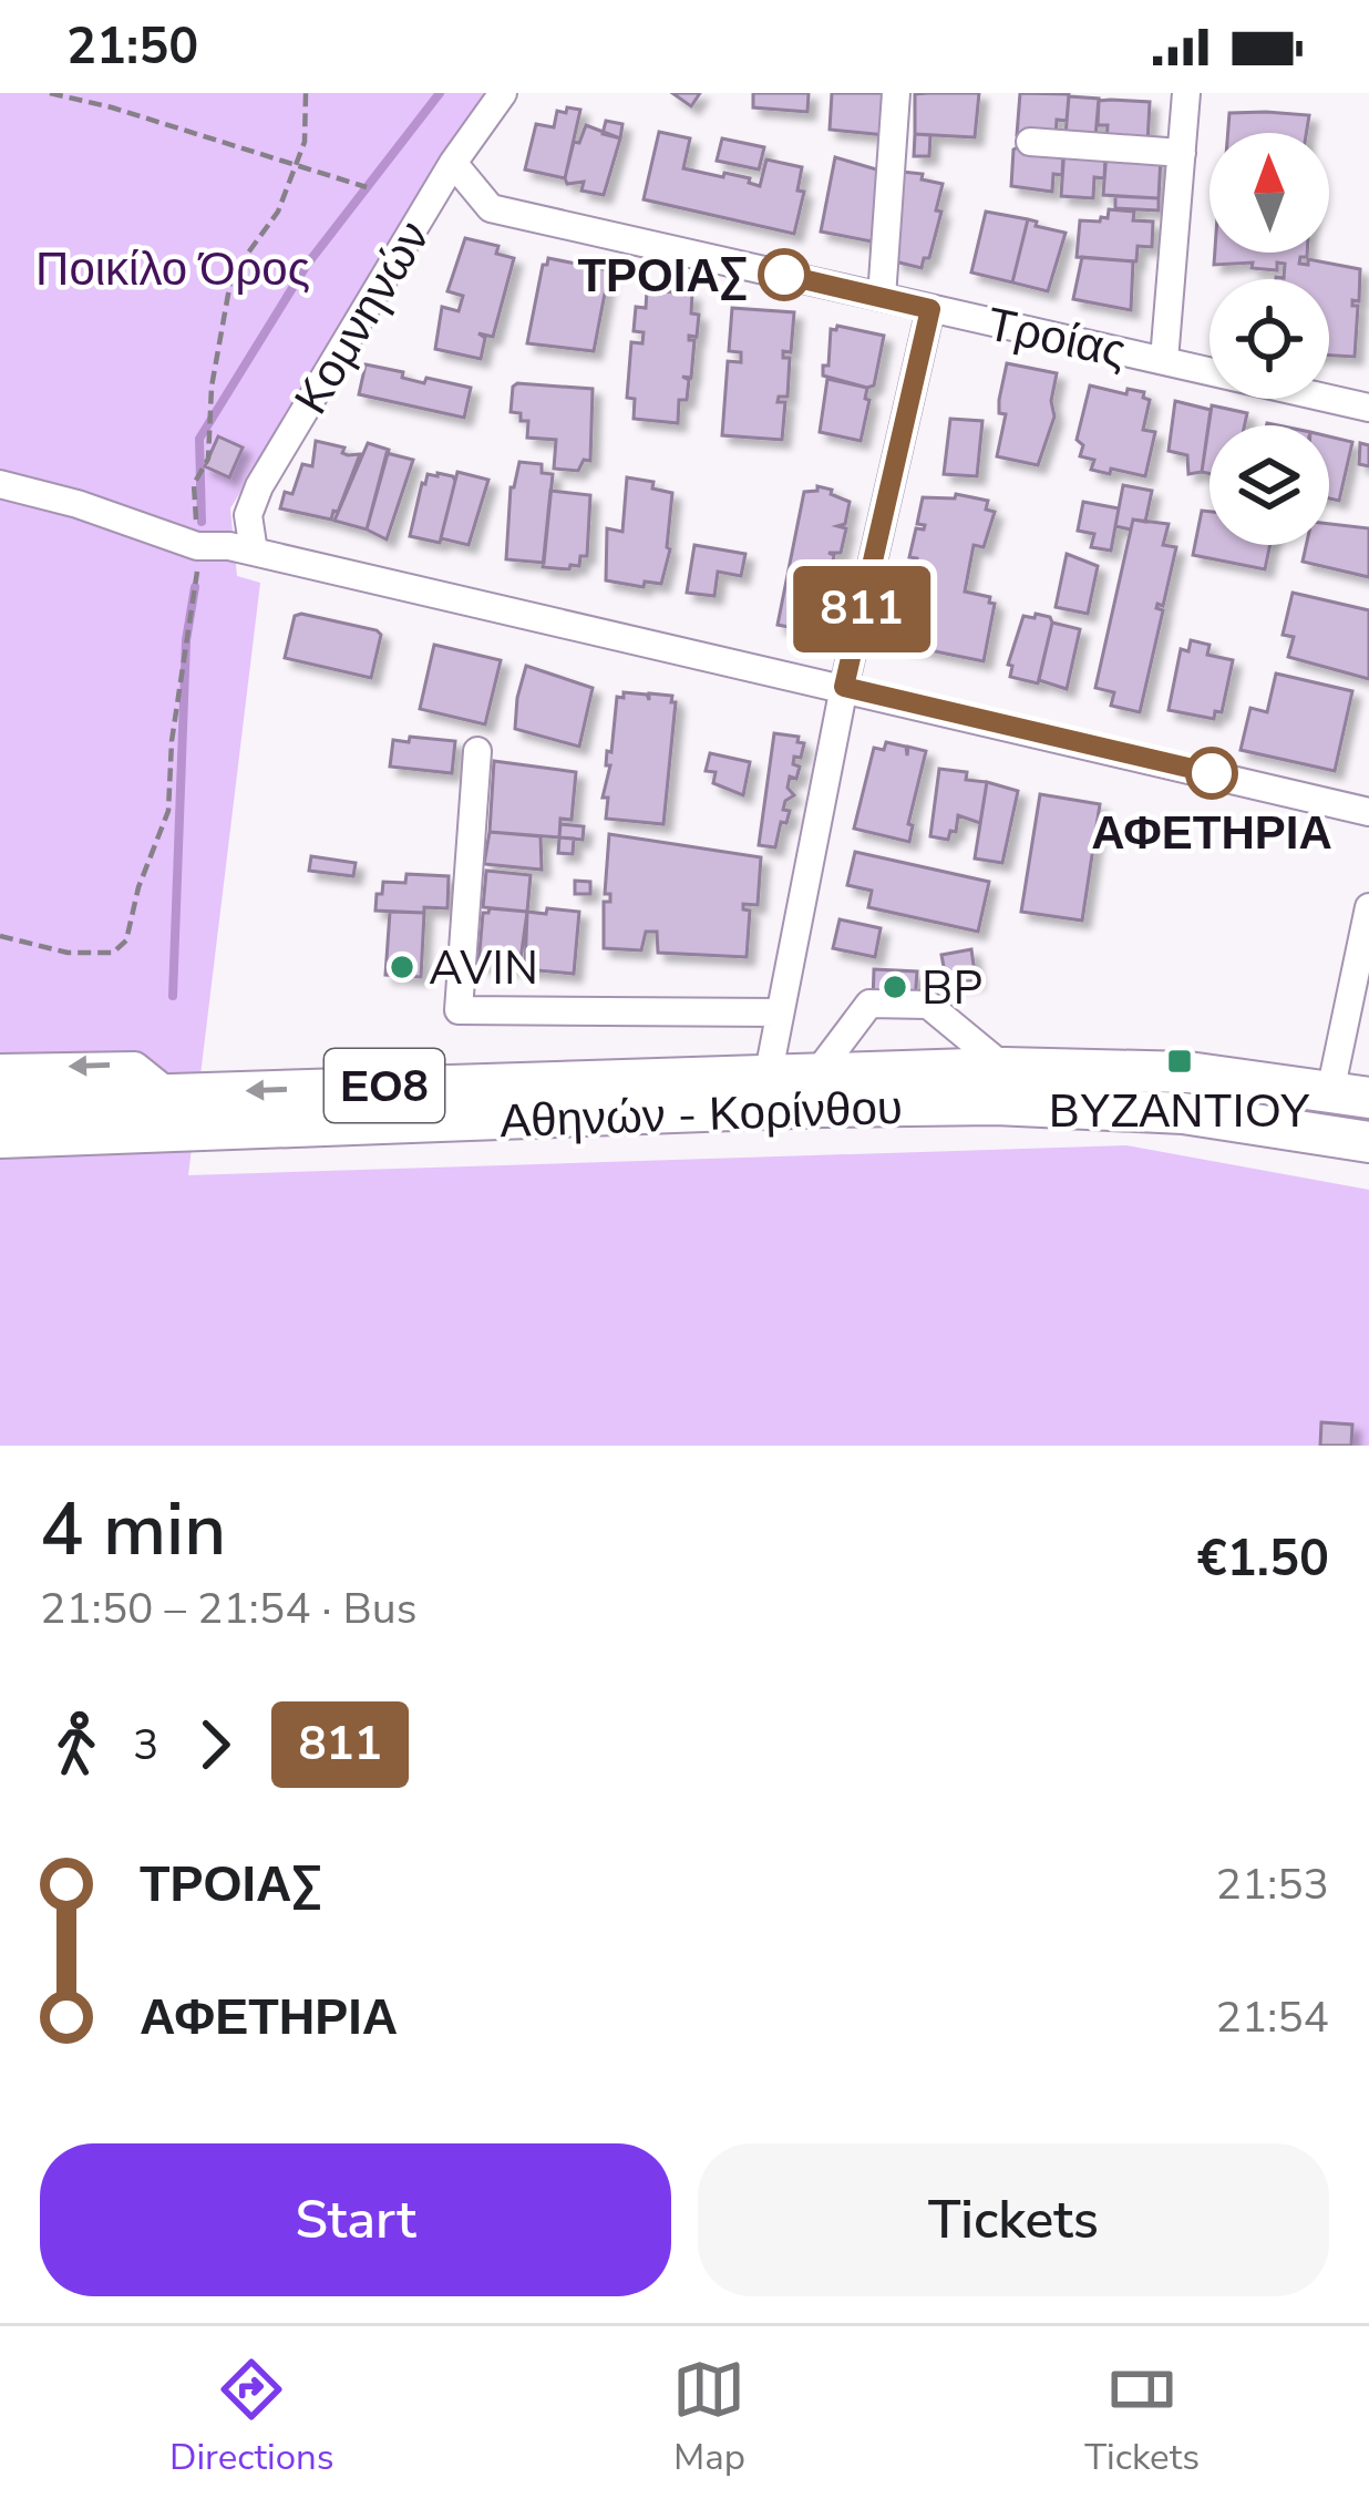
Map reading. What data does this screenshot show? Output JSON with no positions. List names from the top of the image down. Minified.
{"streets":{"highway":["ΕΟ8","Αθηνών - Κορίνθου"],"street":["Κομνηνών","Τροίας"]},"crossings":[["Κομνηνών","Τροίας"]],"parks":["Ποικίλο Όρος"],"places":{"other":["ΤΡΟΙΑΣ","ΑΦΕΤΗΡΙΑ","AVIN","BP"],"transit":["ΒΥΖΑΝΤΙΟΥ"]},"lines":["bus line 811"],"north":"top","page":{"status":"21:50","on_map":"811","heading":["4 min","21:50 – 21:54 · Bus","€1.50"],"legs":["3","811"],"list":[{"name":"ΤΡΟΙΑΣ","value":"21:53"},{"name":"ΑΦΕΤΗΡΙΑ","value":"21:54"}],"buttons":["Start","Tickets"],"tabs":["Directions","Map","Tickets"]}}
